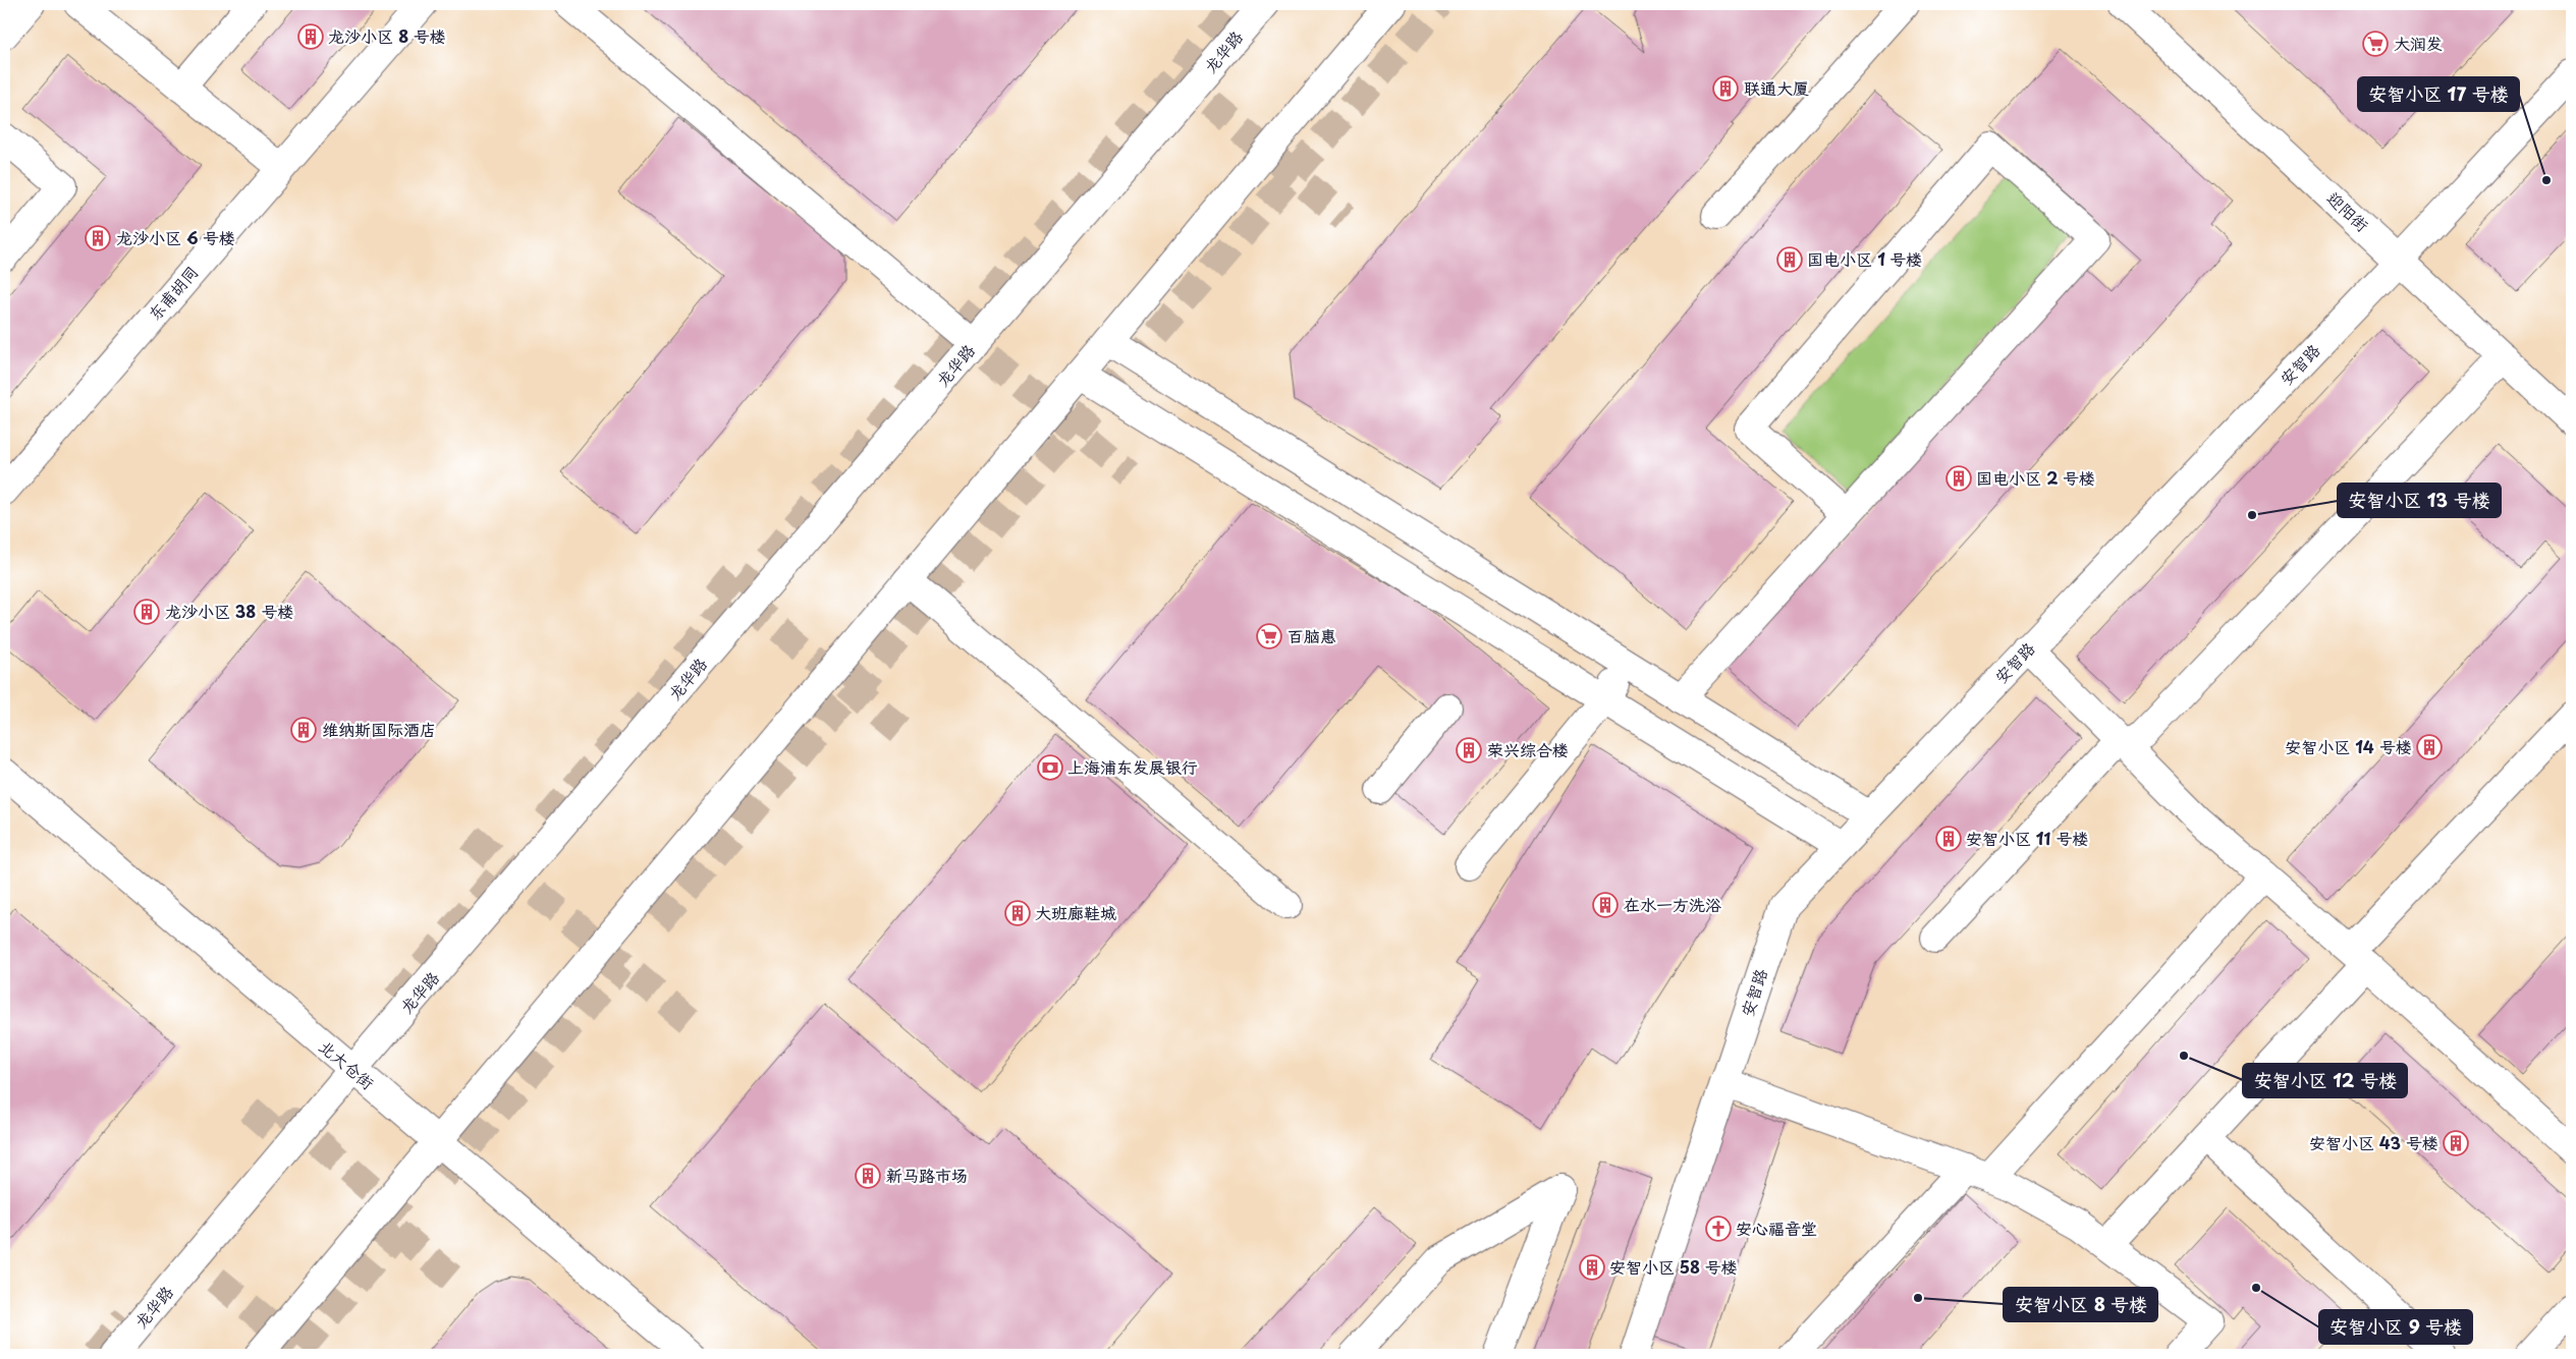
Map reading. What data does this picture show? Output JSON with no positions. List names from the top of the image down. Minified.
{"streets":{"street":["龙华路","迎阳街","东甫胡同","安智路","北大仓街"]},"crossings":[["龙华路","北大仓街"],["迎阳街","安智路"]],"places":{"building":["龙沙小区 8 号楼","联通大厦","龙沙小区 6 号楼","国电小区 1 号楼","国电小区 2 号楼","龙沙小区 38 号楼","维纳斯国际酒店","安智小区 14 号楼","荣兴综合楼","安智小区 11 号楼","在水一方洗浴","大班廊鞋城","安智小区 43 号楼","新马路市场","安智小区 58 号楼"],"supermarket":["大润发","百脑惠"],"other":["安智小区 17 号楼","安智小区 13 号楼","安智小区 12 号楼","安智小区 9 号楼","安智小区 8 号楼"],"bank":["上海浦东发展银行"],"church":["安心福音堂"]}}
